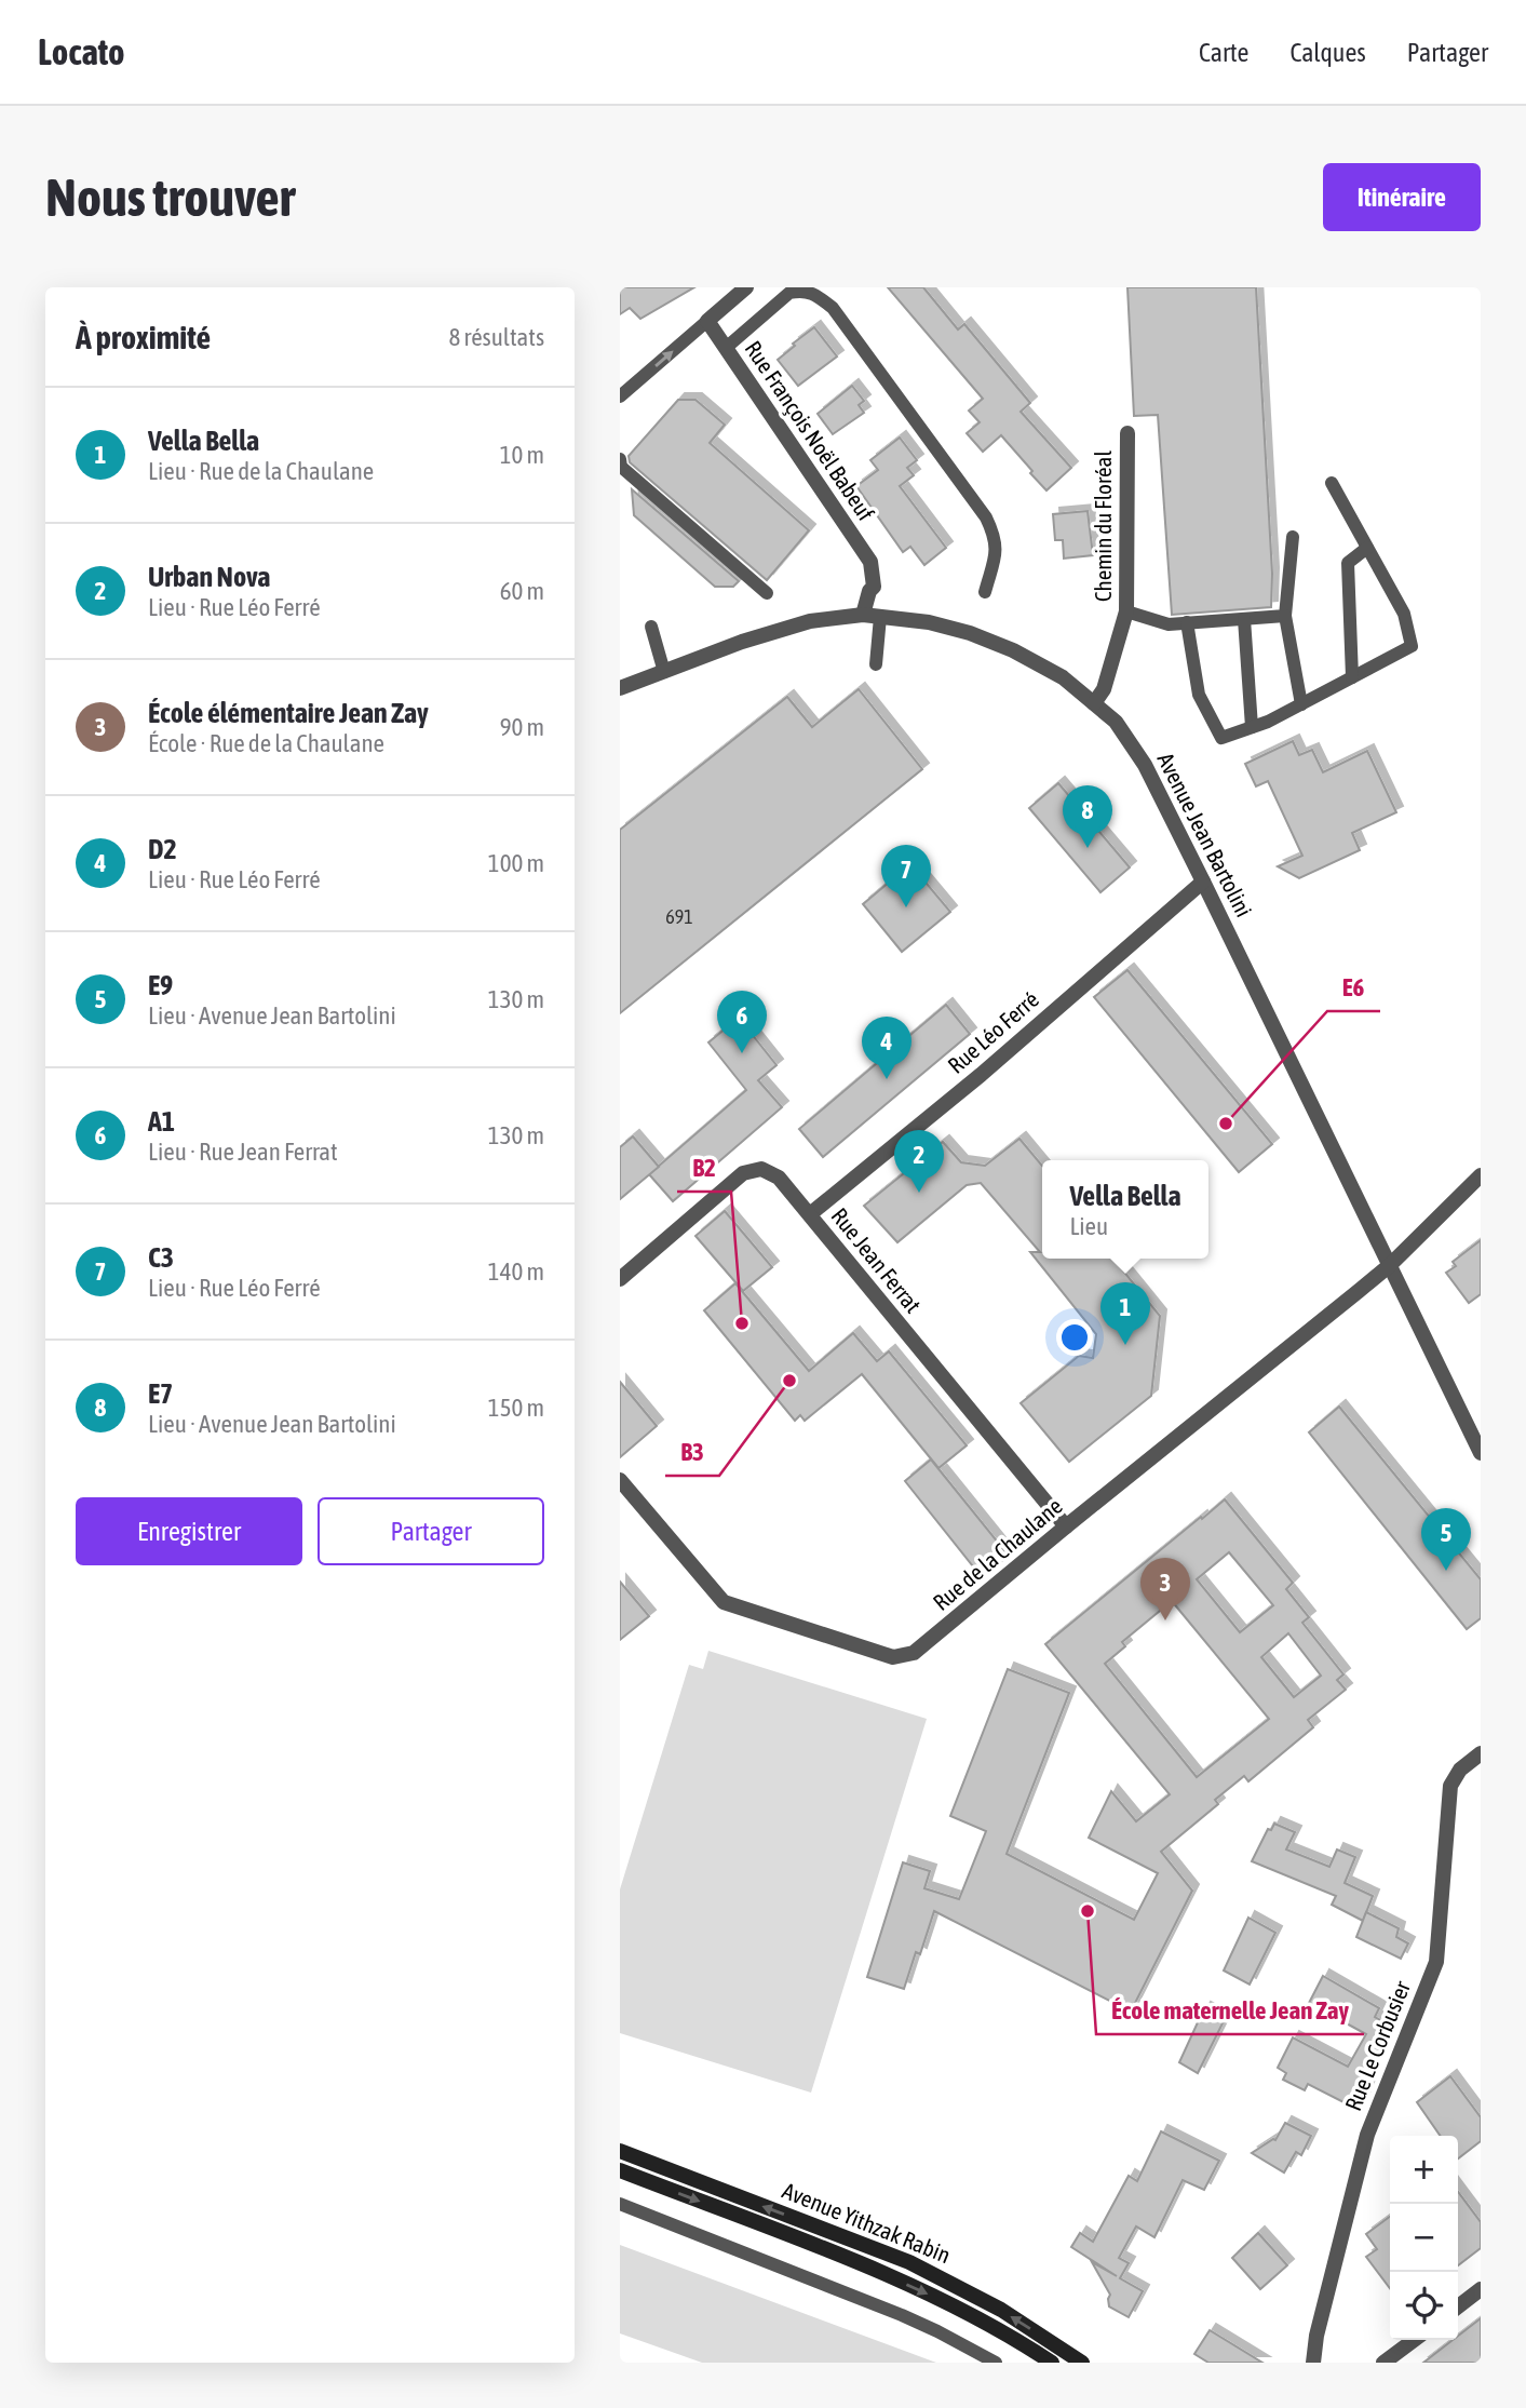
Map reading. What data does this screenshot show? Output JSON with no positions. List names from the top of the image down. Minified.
{"streets":{"main road":["Avenue Yithzak Rabin"],"street":["Rue François Noël Babeuf","Chemin du Floréal","Avenue Jean Bartolini","Rue Léo Ferré","Rue Jean Ferrat","Rue de la Chaulane","Rue Le Corbusier"]},"crossings":[["Rue François Noël Babeuf","Avenue Jean Bartolini"],["Chemin du Floréal","Avenue Jean Bartolini"],["Avenue Jean Bartolini","Rue Léo Ferré"],["Avenue Jean Bartolini","Rue de la Chaulane"],["Rue Léo Ferré","Rue Jean Ferrat"],["Rue Jean Ferrat","Rue de la Chaulane"]],"places":["E6","B2","B3","École maternelle Jean Zay"],"house_numbers":["691"],"page":{"header":"Locato","nav":["Carte","Calques","Partager"],"buttons":["Itinéraire",["Enregistrer","Partager"]],"title":"Nous trouver","heading":["À proximité","8 résultats"],"list":[{"mark":"1","name":"Vella Bella","note":"Lieu · Rue de la Chaulane","value":"10 m"},{"mark":"2","name":"Urban Nova","note":"Lieu · Rue Léo Ferré","value":"60 m"},{"mark":"3","name":"École élémentaire Jean Zay","note":"École · Rue de la Chaulane","value":"90 m"},{"mark":"4","name":"D2","note":"Lieu · Rue Léo Ferré","value":"100 m"},{"mark":"5","name":"E9","note":"Lieu · Avenue Jean Bartolini","value":"130 m"},{"mark":"6","name":"A1","note":"Lieu · Rue Jean Ferrat","value":"130 m"},{"mark":"7","name":"C3","note":"Lieu · Rue Léo Ferré","value":"140 m"},{"mark":"8","name":"E7","note":"Lieu · Avenue Jean Bartolini","value":"150 m"}],"pins":["8","7","6","4","2","1","5","3"],"popup":["Vella Bella","Lieu"],"map_buttons":["+","−"]}}
